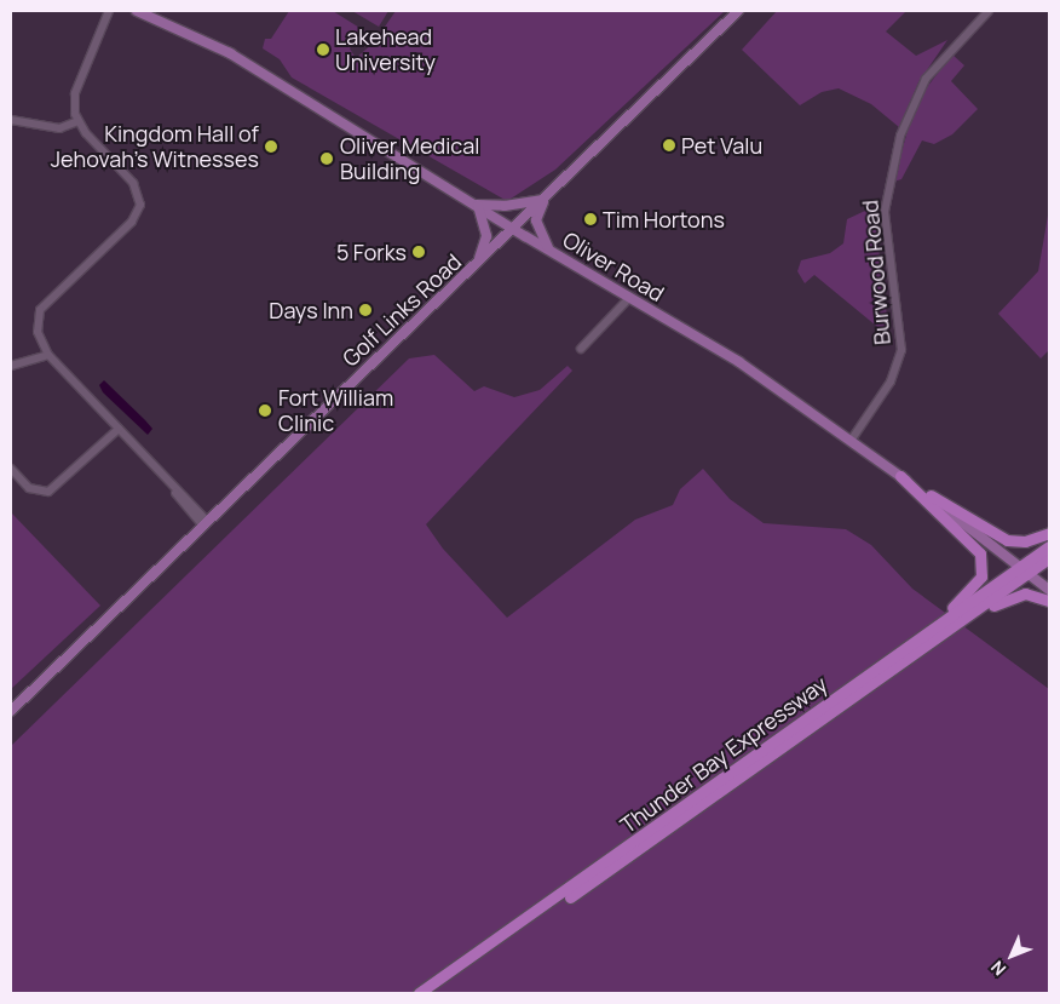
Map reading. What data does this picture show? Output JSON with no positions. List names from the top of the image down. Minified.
{"streets":{"highway":["Thunder Bay Expressway"],"main road":["Oliver Road","Golf Links Road"],"street":["Burwood Road"]},"crossings":[["Oliver Road","Burwood Road"],["Oliver Road","Golf Links Road"],["Oliver Road","Thunder Bay Expressway"]],"places":["Lakehead University","Pet Valu","Kingdom Hall of Jehovah's Witnesses","Oliver Medical Building","Tim Hortons","5 Forks","Days Inn","Fort William Clinic"],"north":"bottom left"}
